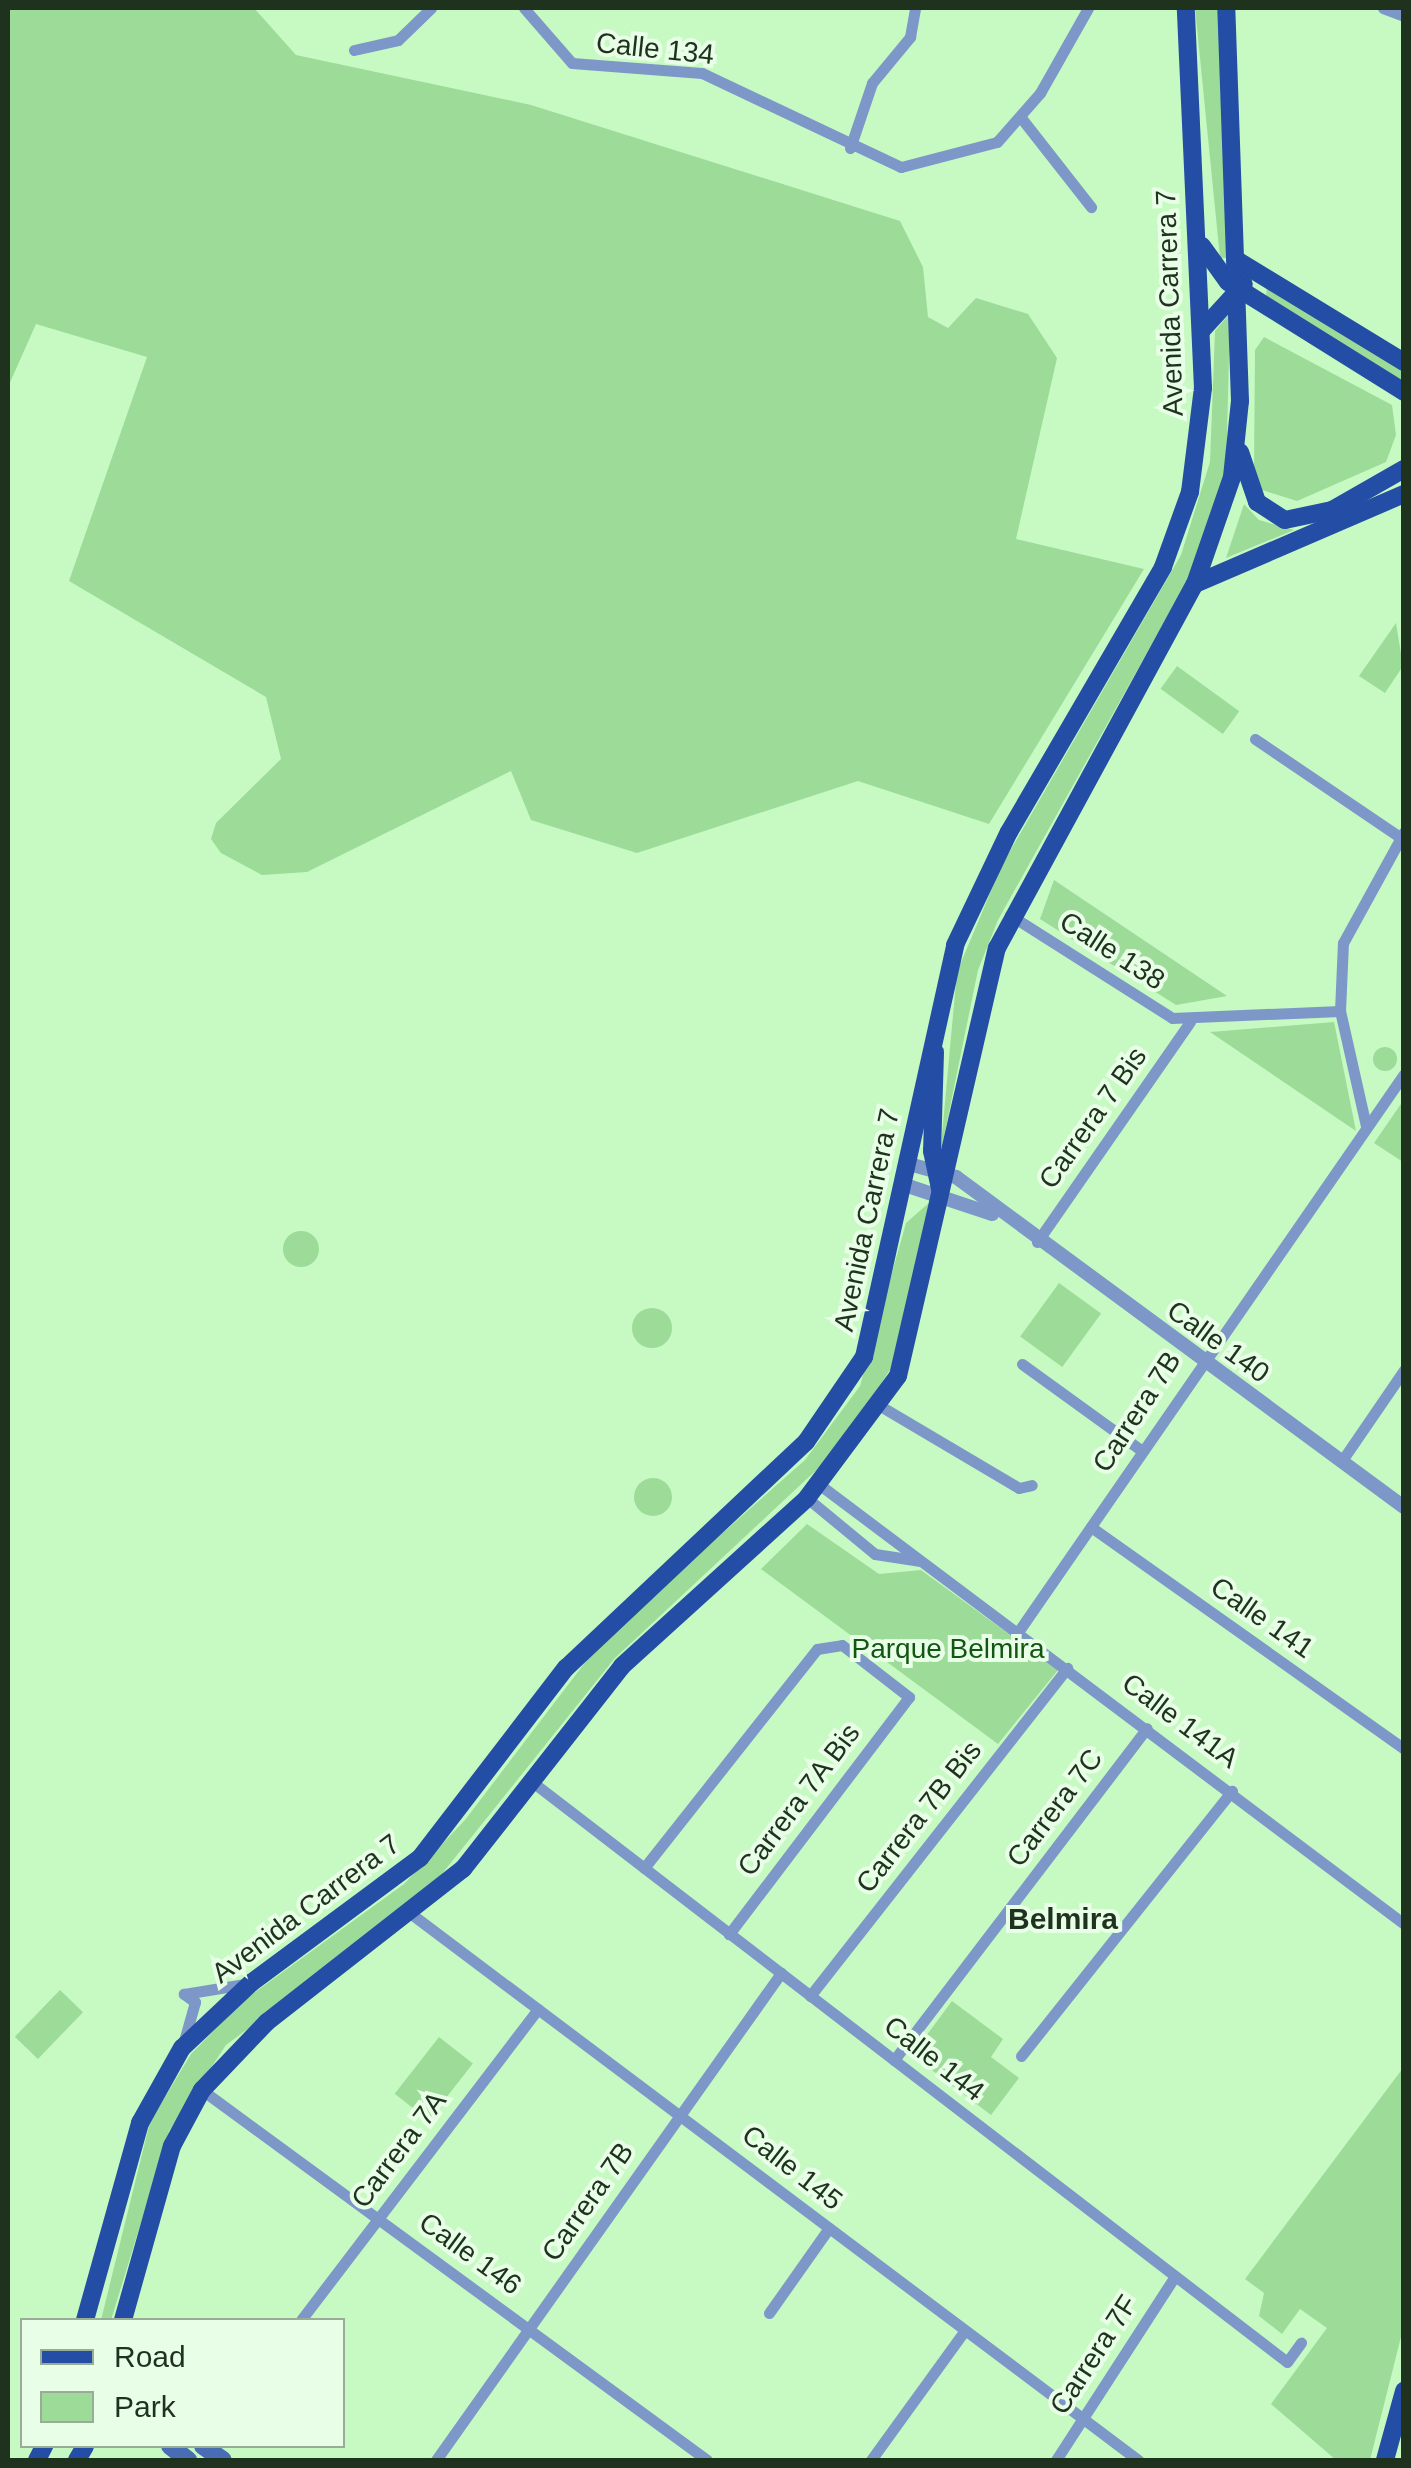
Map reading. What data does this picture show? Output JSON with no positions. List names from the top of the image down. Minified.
{"streets":{"main road":["Avenida Carrera 7"],"street":["Calle 134","Calle 138","Carrera 7 Bis","Calle 140","Carrera 7B","Calle 141","Calle 141A","Carrera 7A Bis","Carrera 7C","Carrera 7B Bis","Calle 144","Carrera 7A","Calle 145","Calle 146","Carrera 7F"]},"crossings":[["Avenida Carrera 7","Calle 140"],["Calle 138","Carrera 7 Bis"],["Carrera 7 Bis","Calle 140"],["Calle 140","Carrera 7B"],["Carrera 7B","Calle 141"],["Carrera 7B","Calle 141A"],["Carrera 7B","Calle 144"],["Carrera 7B","Calle 145"],["Carrera 7B","Calle 146"],["Calle 141A","Carrera 7C"],["Calle 141A","Carrera 7B Bis"],["Carrera 7A Bis","Calle 144"],["Carrera 7C","Calle 144"],["Carrera 7B Bis","Calle 144"],["Calle 144","Carrera 7F"],["Carrera 7A","Calle 145"],["Carrera 7A","Calle 146"],["Calle 145","Carrera 7F"]],"districts":["Belmira"],"parks":["Parque Belmira"],"legend":["Road","Park"]}
